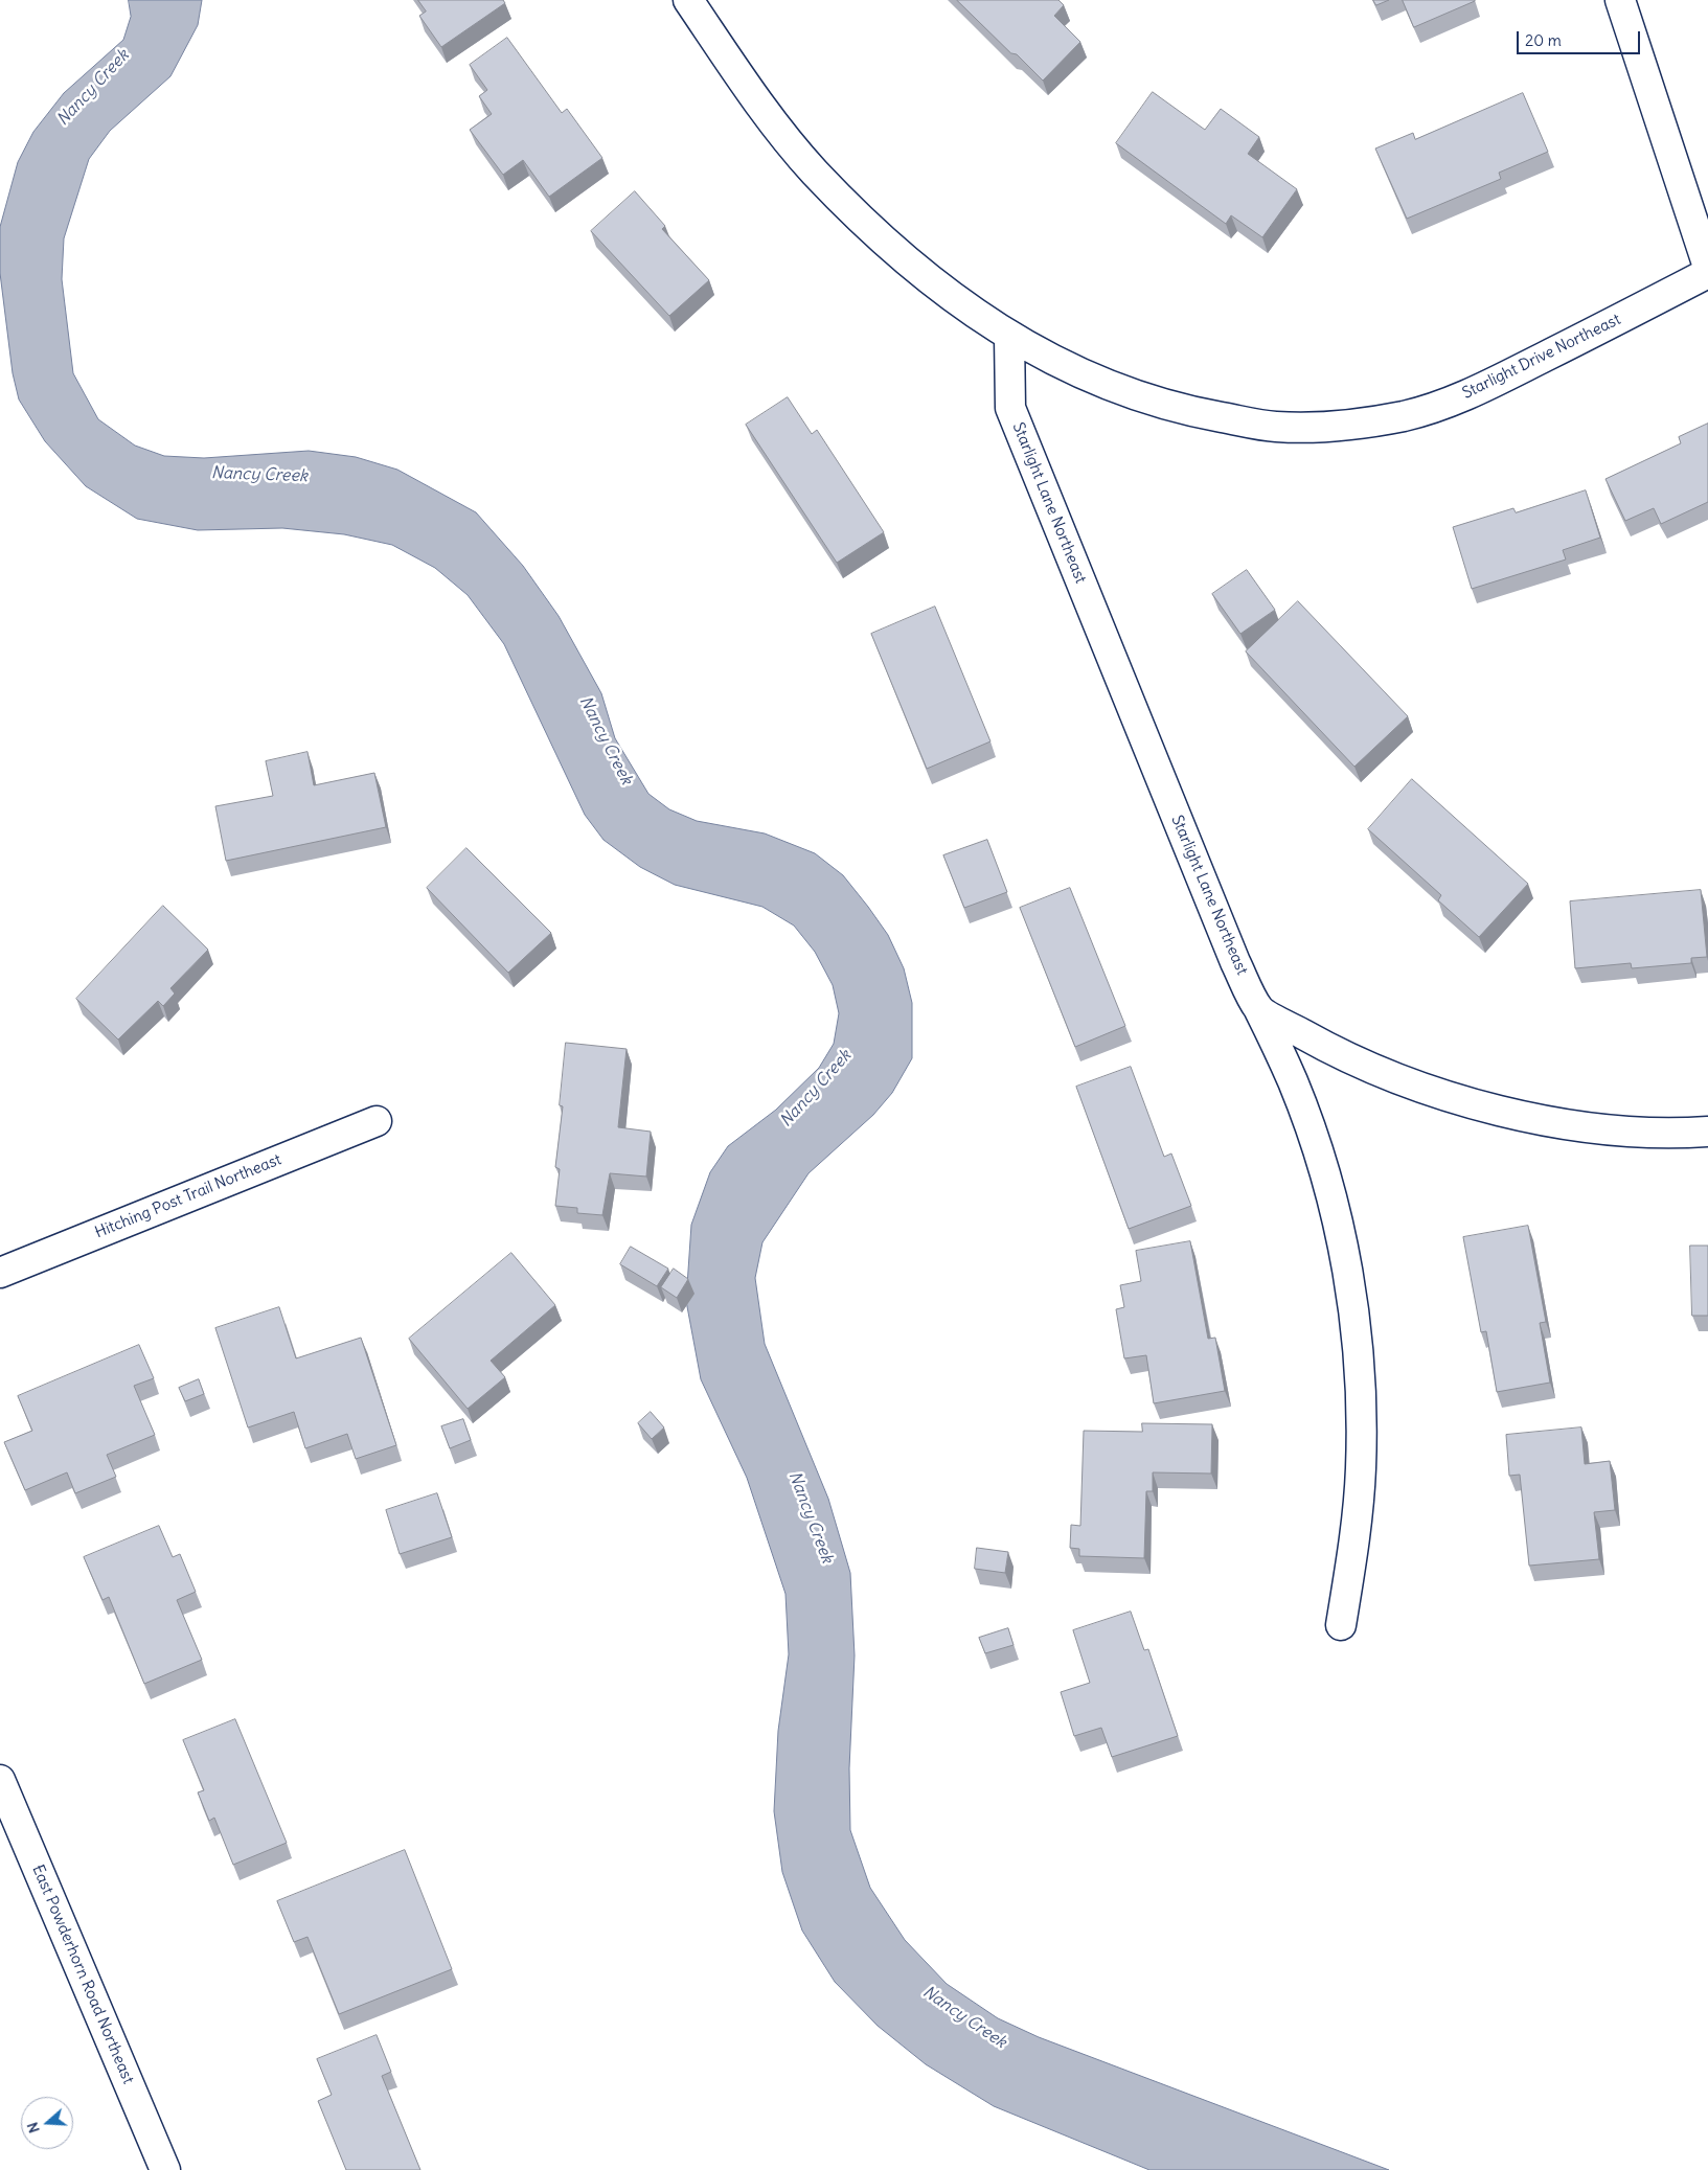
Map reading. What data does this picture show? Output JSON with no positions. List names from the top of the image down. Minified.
{"streets":{"street":["Starlight Drive Northeast","Starlight Lane Northeast","Hitching Post Trail Northeast","East Powderhorn Road Northeast"]},"crossings":[["Starlight Drive Northeast","Starlight Lane Northeast"]],"water":["Nancy Creek"],"scale_bar":"20 m","north":"left"}
